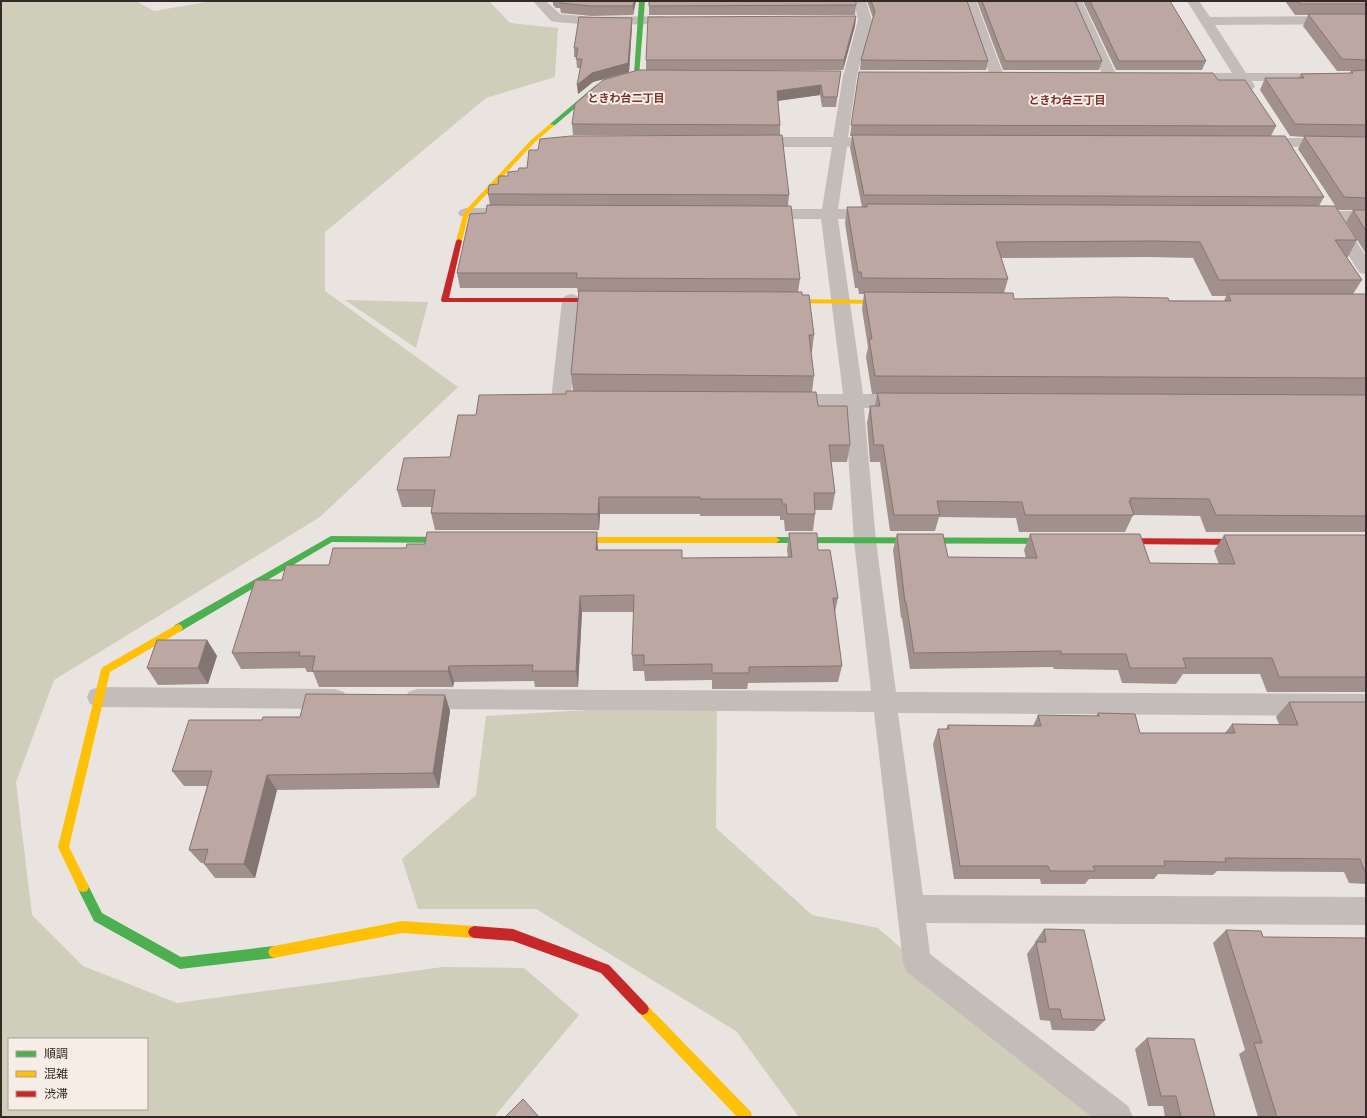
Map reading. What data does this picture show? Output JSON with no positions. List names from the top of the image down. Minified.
{"districts":["ときわ台二丁目","ときわ台三丁目"],"legend":["順調","混雑","渋滞"]}
